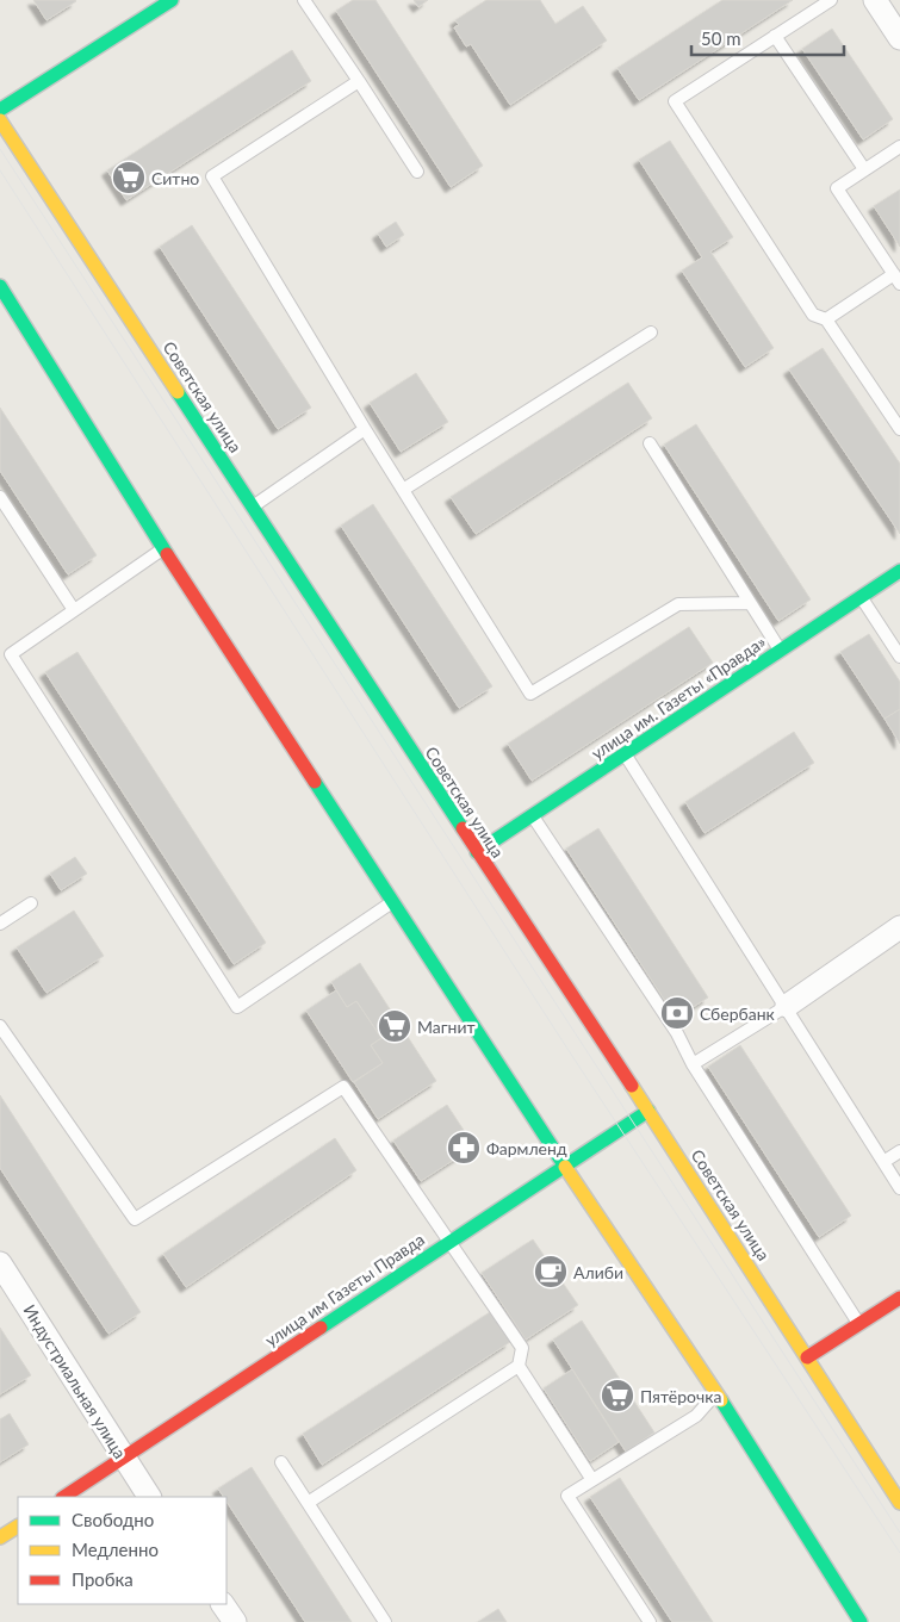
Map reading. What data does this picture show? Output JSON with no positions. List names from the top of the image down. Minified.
{"streets":{"main road":["Советская улица","улица им. Газеты «Правда»","улица им Газеты Правда"],"street":["Индустриальная улица"]},"crossings":[["Советская улица","улица им. Газеты «Правда»"],["Советская улица","улица им Газеты Правда"],["улица им Газеты Правда","Индустриальная улица"]],"places":{"supermarket":["Ситно","Магнит","Пятёрочка"],"bank":["Сбербанк"],"pharmacy":["Фармленд"],"cafe":["Алиби"]},"legend":["Свободно","Медленно","Пробка"],"scale_bar":"50 m"}
